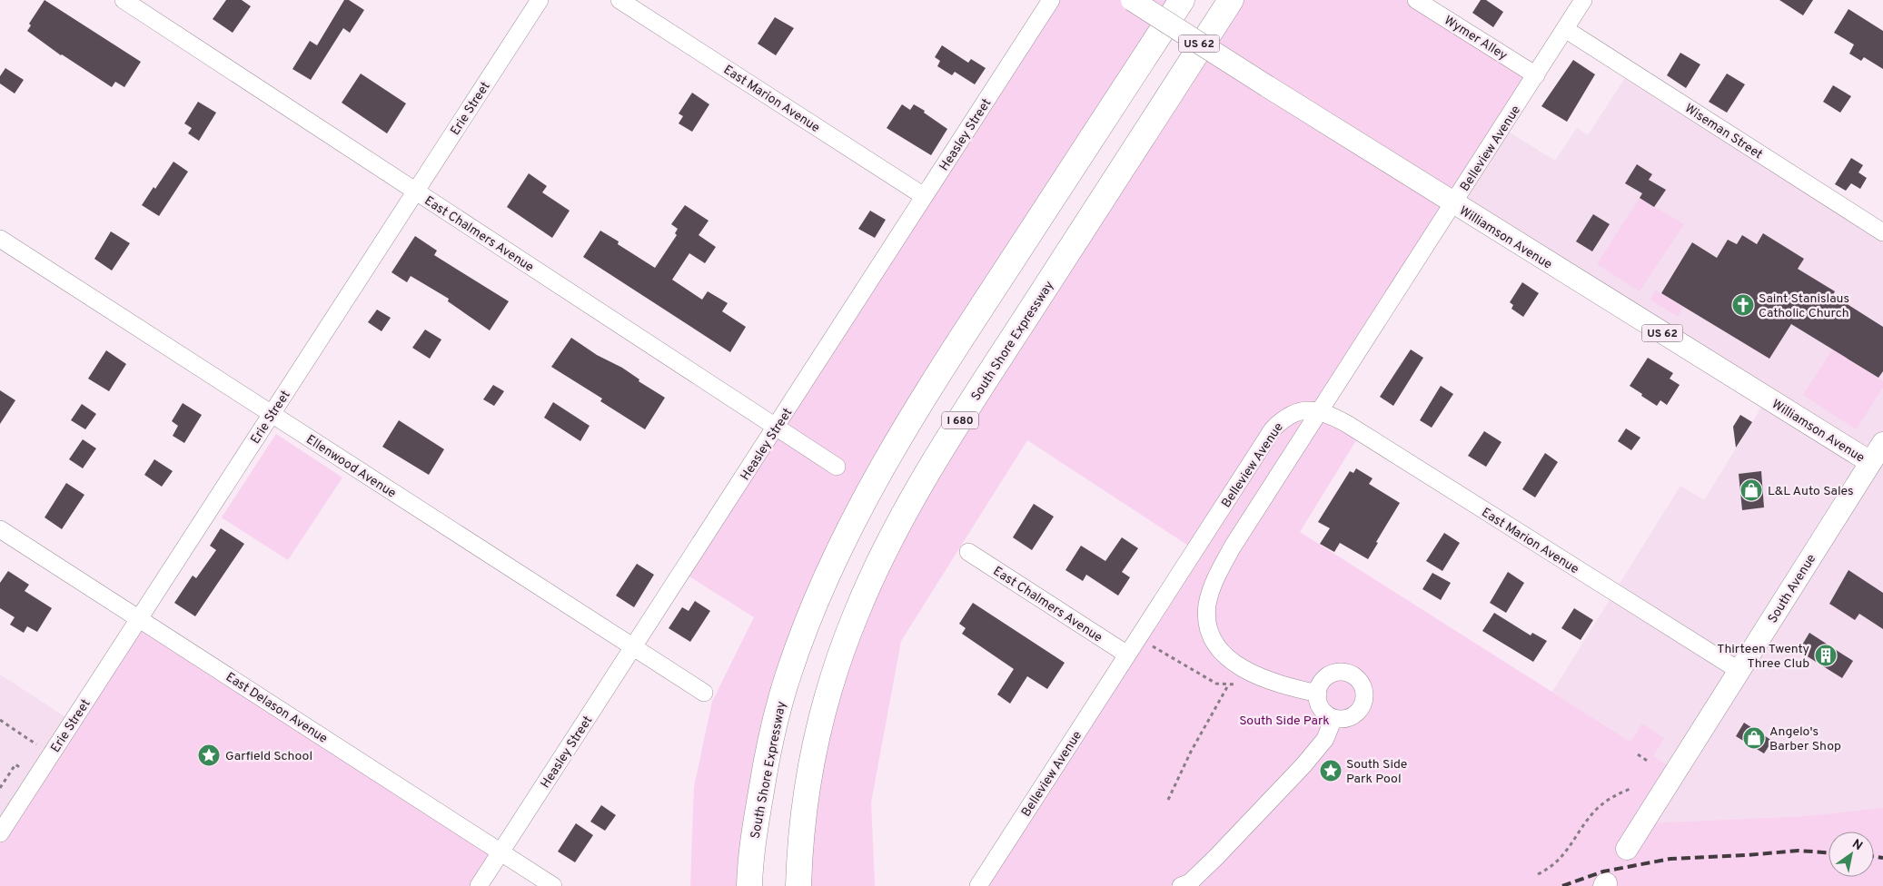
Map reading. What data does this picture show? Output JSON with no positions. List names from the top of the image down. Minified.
{"streets":{"highway":["South Shore Expressway","I 680"],"main road":["US 62","Williamson Avenue","South Avenue"],"street":["Wymer Alley","East Marion Avenue","Erie Street","Wiseman Street","Heasley Street","Belleview Avenue","East Chalmers Avenue","Ellenwood Avenue","East Delason Avenue"]},"crossings":[["Wymer Alley","Belleview Avenue"],["East Marion Avenue","Heasley Street"],["East Marion Avenue","Belleview Avenue"],["East Marion Avenue","South Avenue"],["Erie Street","East Chalmers Avenue"],["Erie Street","Ellenwood Avenue"],["Erie Street","East Delason Avenue"],["Wiseman Street","Belleview Avenue"],["Heasley Street","East Chalmers Avenue"],["Heasley Street","Ellenwood Avenue"],["Heasley Street","East Delason Avenue"],["Belleview Avenue","East Chalmers Avenue"],["Belleview Avenue","Williamson Avenue"],["Williamson Avenue","South Avenue"]],"parks":["South Side Park"],"places":{"church":["Saint Stanislaus Catholic Church"],"shop":["L&L Auto Sales","Angelo's Barber Shop"],"building":["Thirteen Twenty Three Club"],"place":["Garfield School","South Side Park Pool"]},"north":"top right"}
